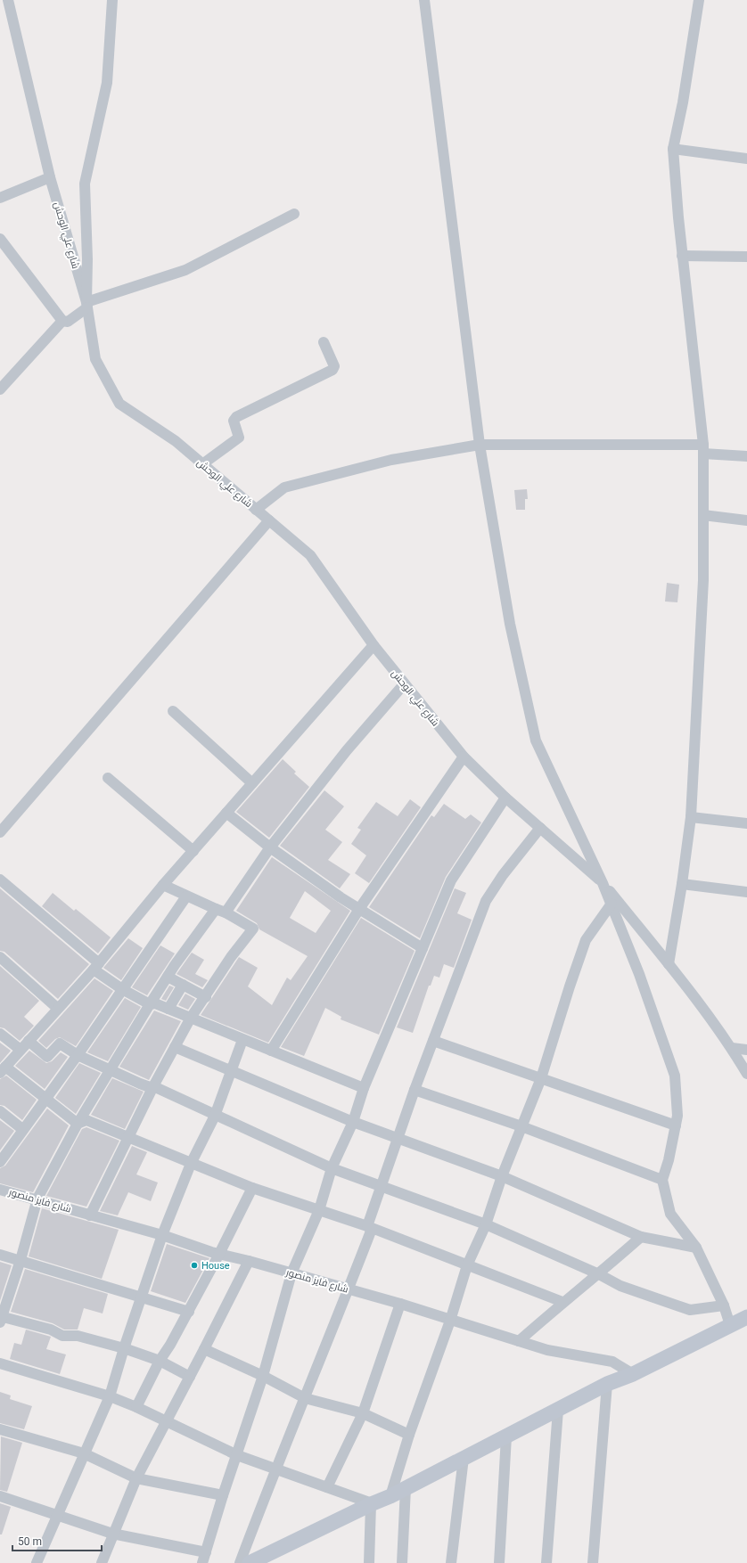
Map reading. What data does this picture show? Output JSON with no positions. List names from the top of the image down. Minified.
{"streets":{"street":["شارع علي الوحش","شارع فايز منصور"]},"places":["House"],"scale_bar":"50 m"}
